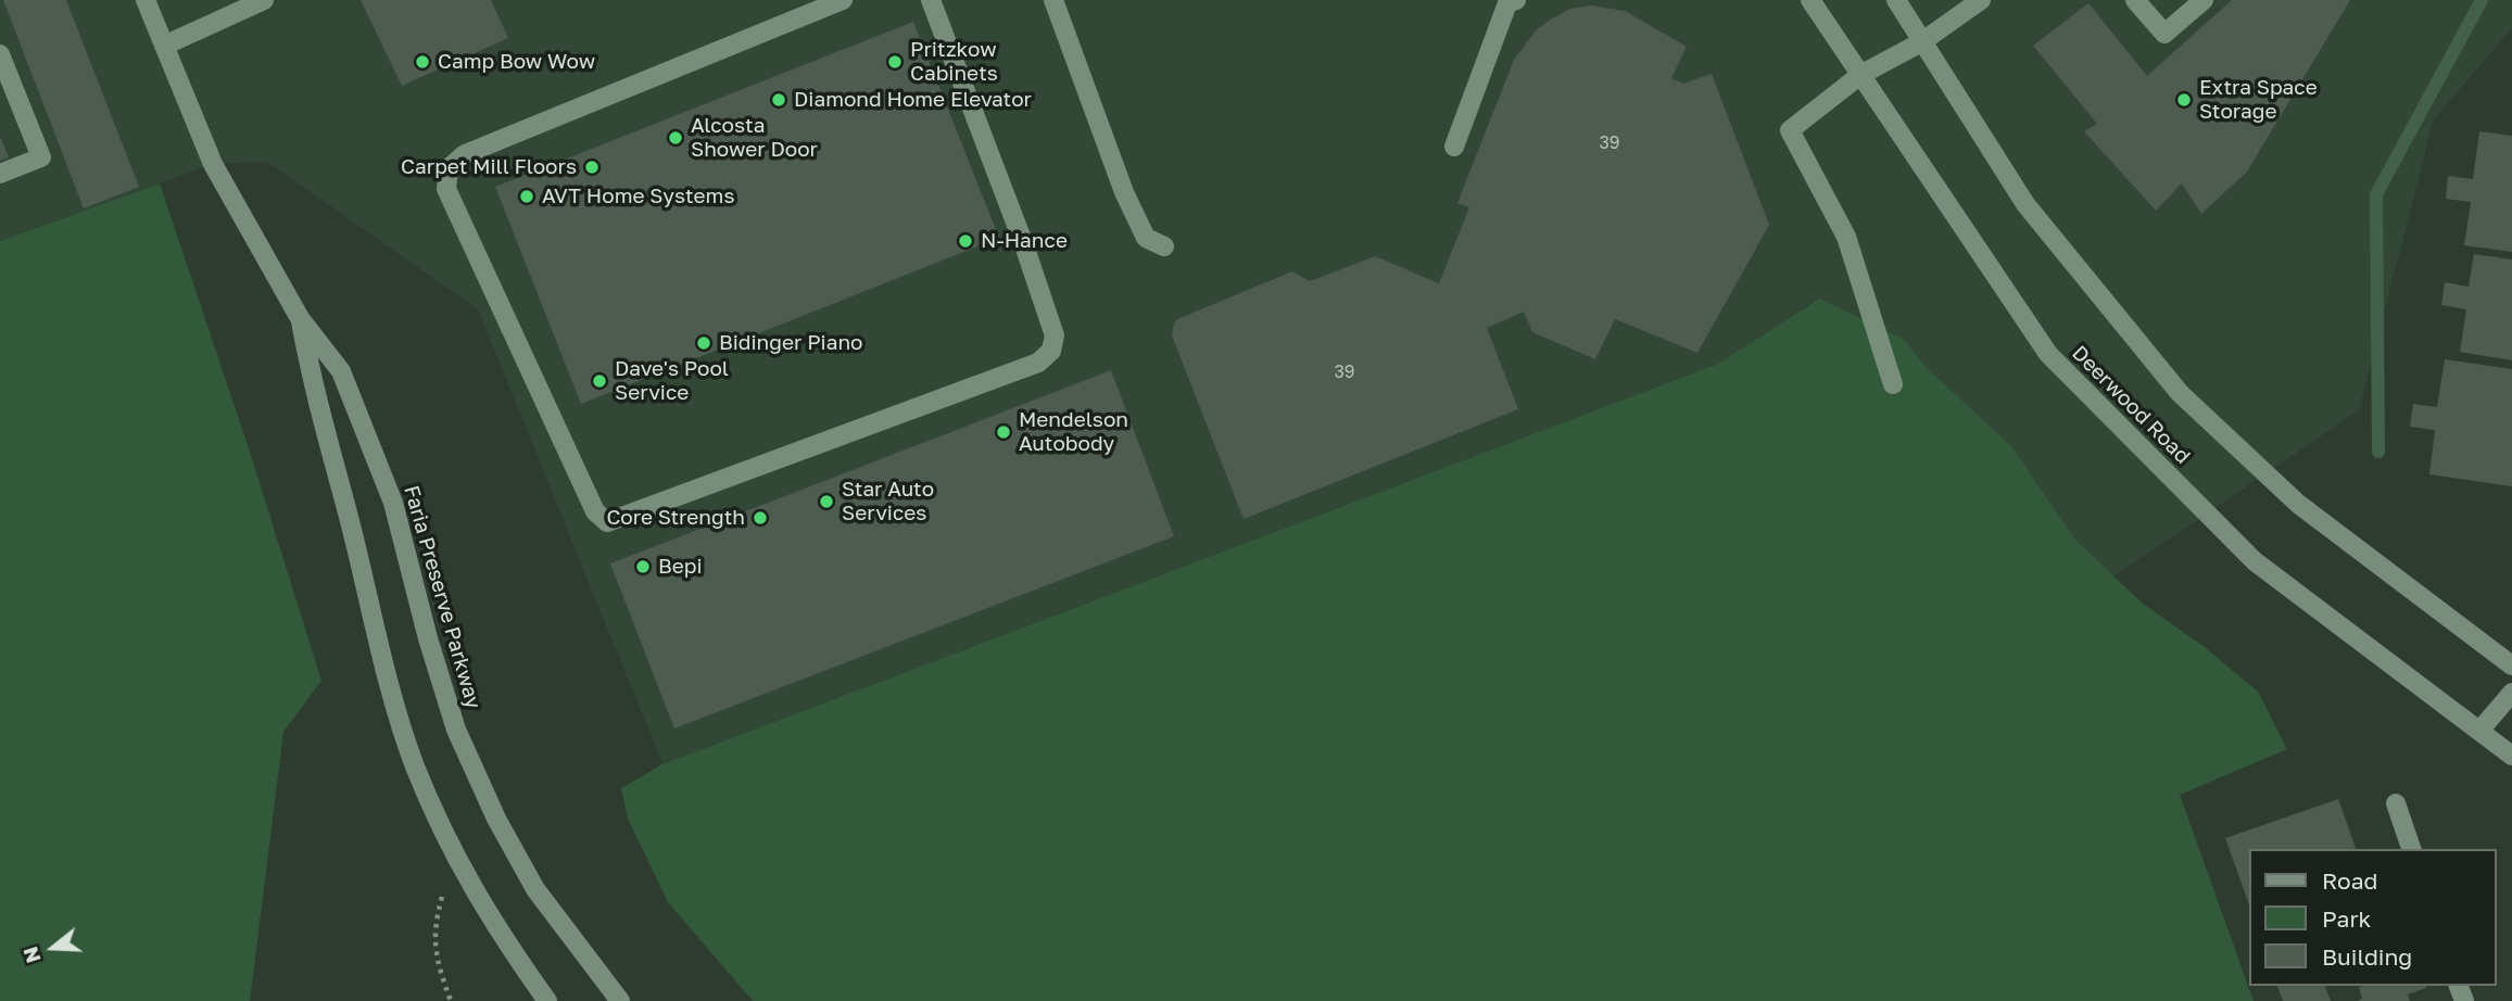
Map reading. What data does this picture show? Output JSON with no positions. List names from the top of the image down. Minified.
{"streets":{"street":["Deerwood Road","Faria Preserve Parkway"]},"places":["Camp Bow Wow","Pritzkow Cabinets","Diamond Home Elevator","Extra Space Storage","Alcosta Shower Door","Carpet Mill Floors","AVT Home Systems","N-Hance","Bidinger Piano","Dave's Pool Service","Mendelson Autobody","Star Auto Services","Core Strength","Bepi"],"house_numbers":["39","39"],"legend":["Road","Park","Building"],"north":"left"}
